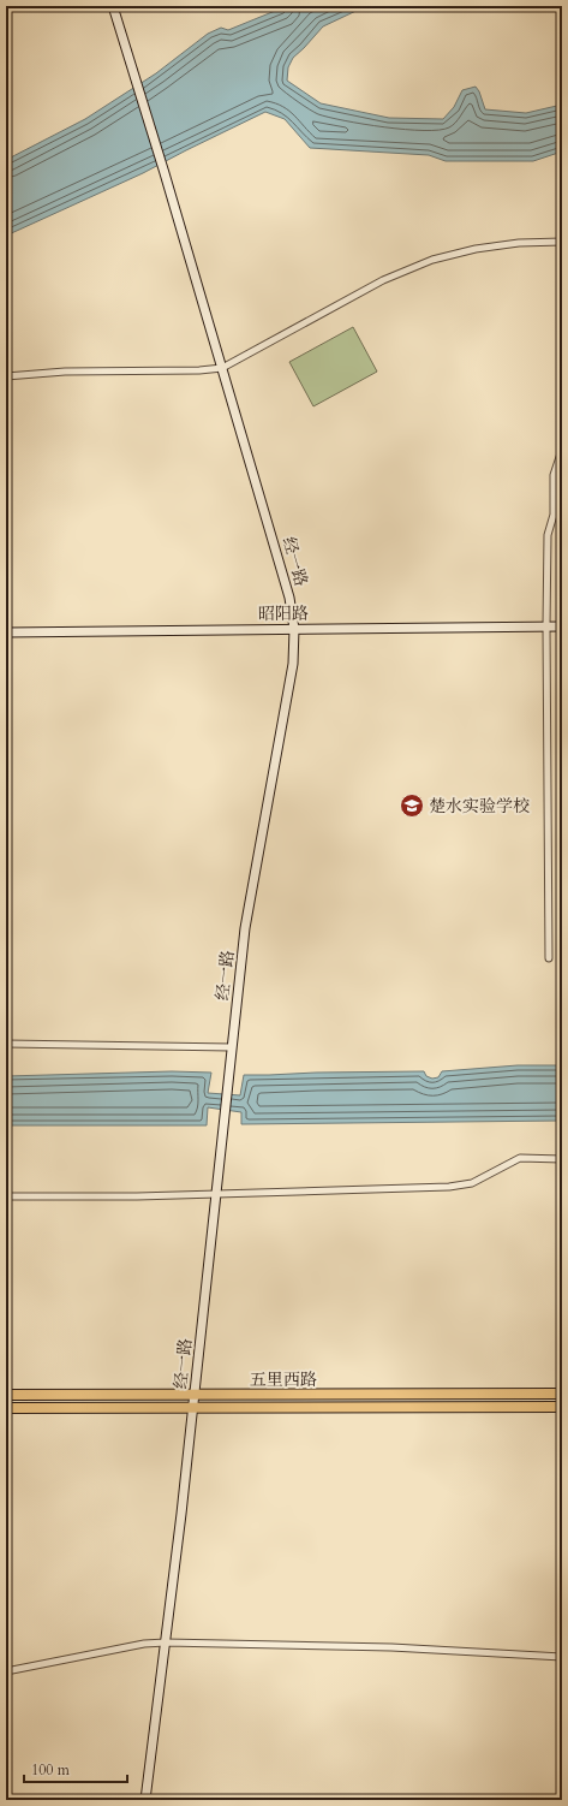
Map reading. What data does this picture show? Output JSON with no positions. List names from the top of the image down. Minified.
{"streets":{"main road":["五里西路"],"street":["经一路","昭阳路"]},"crossings":[["经一路","昭阳路"],["经一路","五里西路"]],"places":{"school or university":["楚水实验学校"]},"scale_bar":"100 m"}
